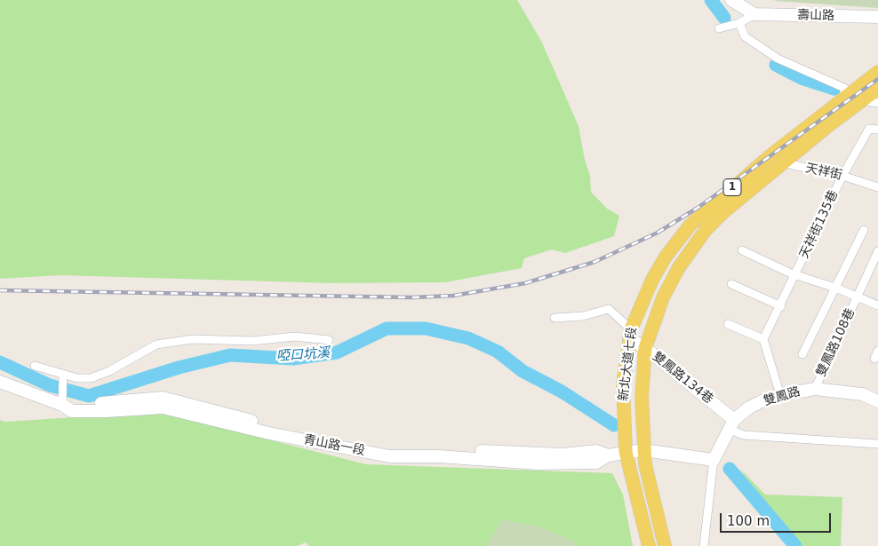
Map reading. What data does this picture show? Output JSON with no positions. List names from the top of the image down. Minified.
{"streets":{"main road":["1","新北大道七段"],"street":["壽山路","天祥街","天祥街135巷","雙鳳路108巷","雙鳳路134巷","雙鳳路","青山路一段"]},"crossings":[["天祥街","天祥街135巷"],["天祥街","新北大道七段"],["雙鳳路108巷","雙鳳路"],["新北大道七段","雙鳳路134巷"],["新北大道七段","青山路一段"],["雙鳳路134巷","雙鳳路"]],"water":["啞口坑溪"],"scale_bar":"100 m"}
